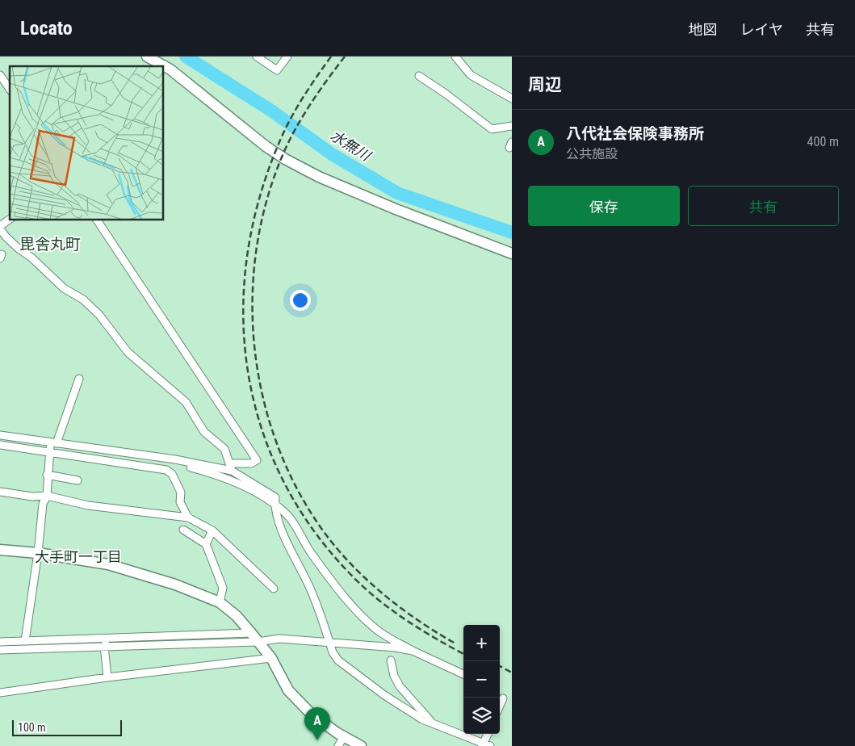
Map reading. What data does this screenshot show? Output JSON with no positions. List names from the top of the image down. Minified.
{"districts":["毘舎丸町","大手町一丁目"],"water":["水無川"],"scale_bar":"100 m","page":{"header":"Locato","nav":["地図","レイヤ","共有"],"heading":"周辺","list":[{"mark":"A","name":"八代社会保険事務所","note":"公共施設","value":"400 m"}],"buttons":["保存","共有"],"map_buttons":["+","−"],"pins":"A","scale":"100 m"}}
